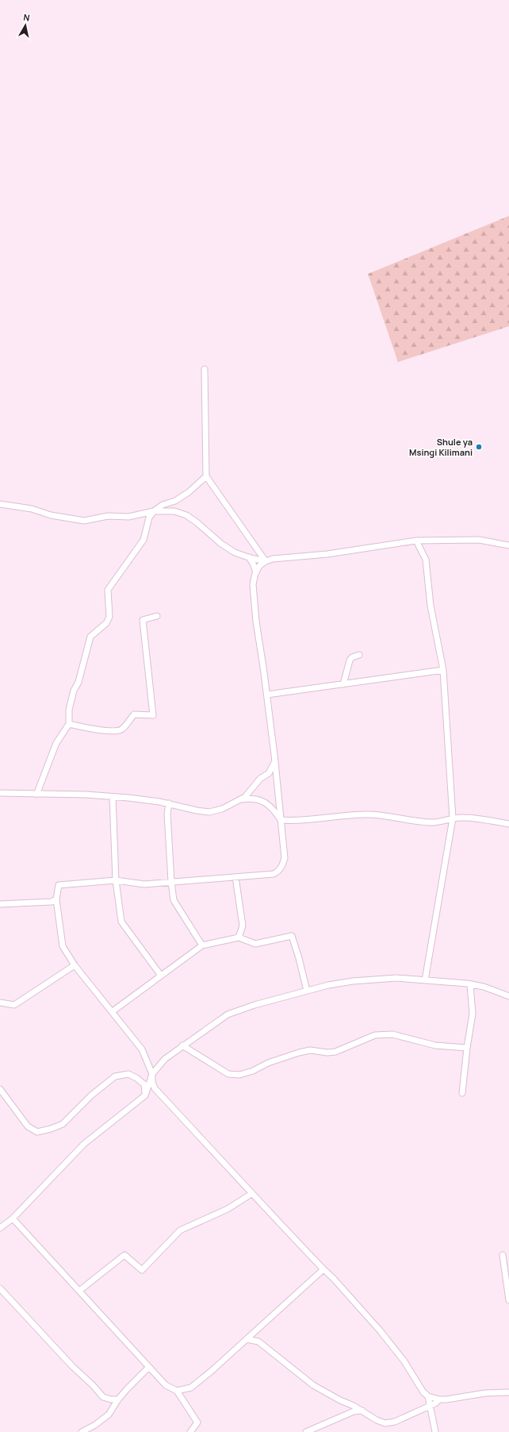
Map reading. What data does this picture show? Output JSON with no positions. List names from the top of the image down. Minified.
{"places":["Shule ya Msingi Kilimani"],"north":"top"}
